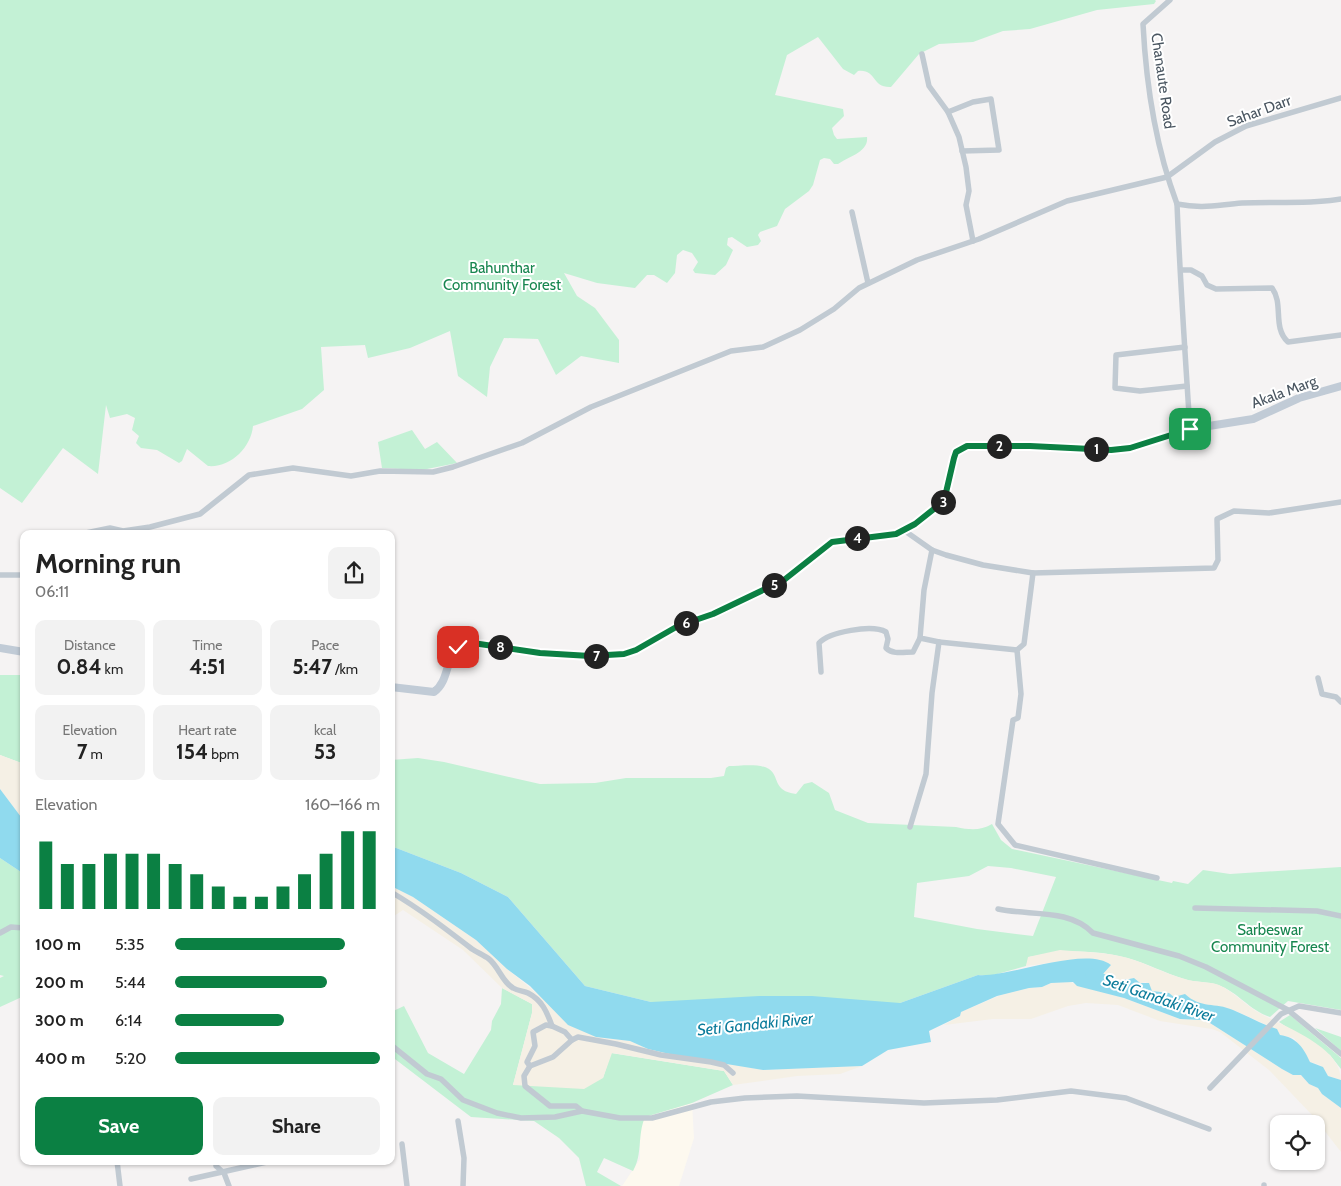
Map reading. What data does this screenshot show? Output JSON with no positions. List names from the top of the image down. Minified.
{"streets":{"main road":["Akala Marg"],"street":["Chanaute Road","Sahar Darr"]},"crossings":[["Chanaute Road","Sahar Darr"]],"water":["Seti Gandaki River"],"parks":["Bahunthar Community Forest","Sarbeswar Community Forest"],"page":{"pins":["2","1","3","4","5","6","8","7"],"heading":["Morning run","06:11"],"stats":[["Distance","0.84 km"],["Time","4:51"],["Pace","5:47 /km"],["Elevation","7 m"],["Heart rate","154 bpm"],["kcal","53"]],"chart":["Elevation","160–166 m"],"list":[{"name":"100 m","note":"5:35"},{"name":"200 m","note":"5:44"},{"name":"300 m","note":"6:14"},{"name":"400 m","note":"5:20"}],"buttons":["Save","Share"]}}
